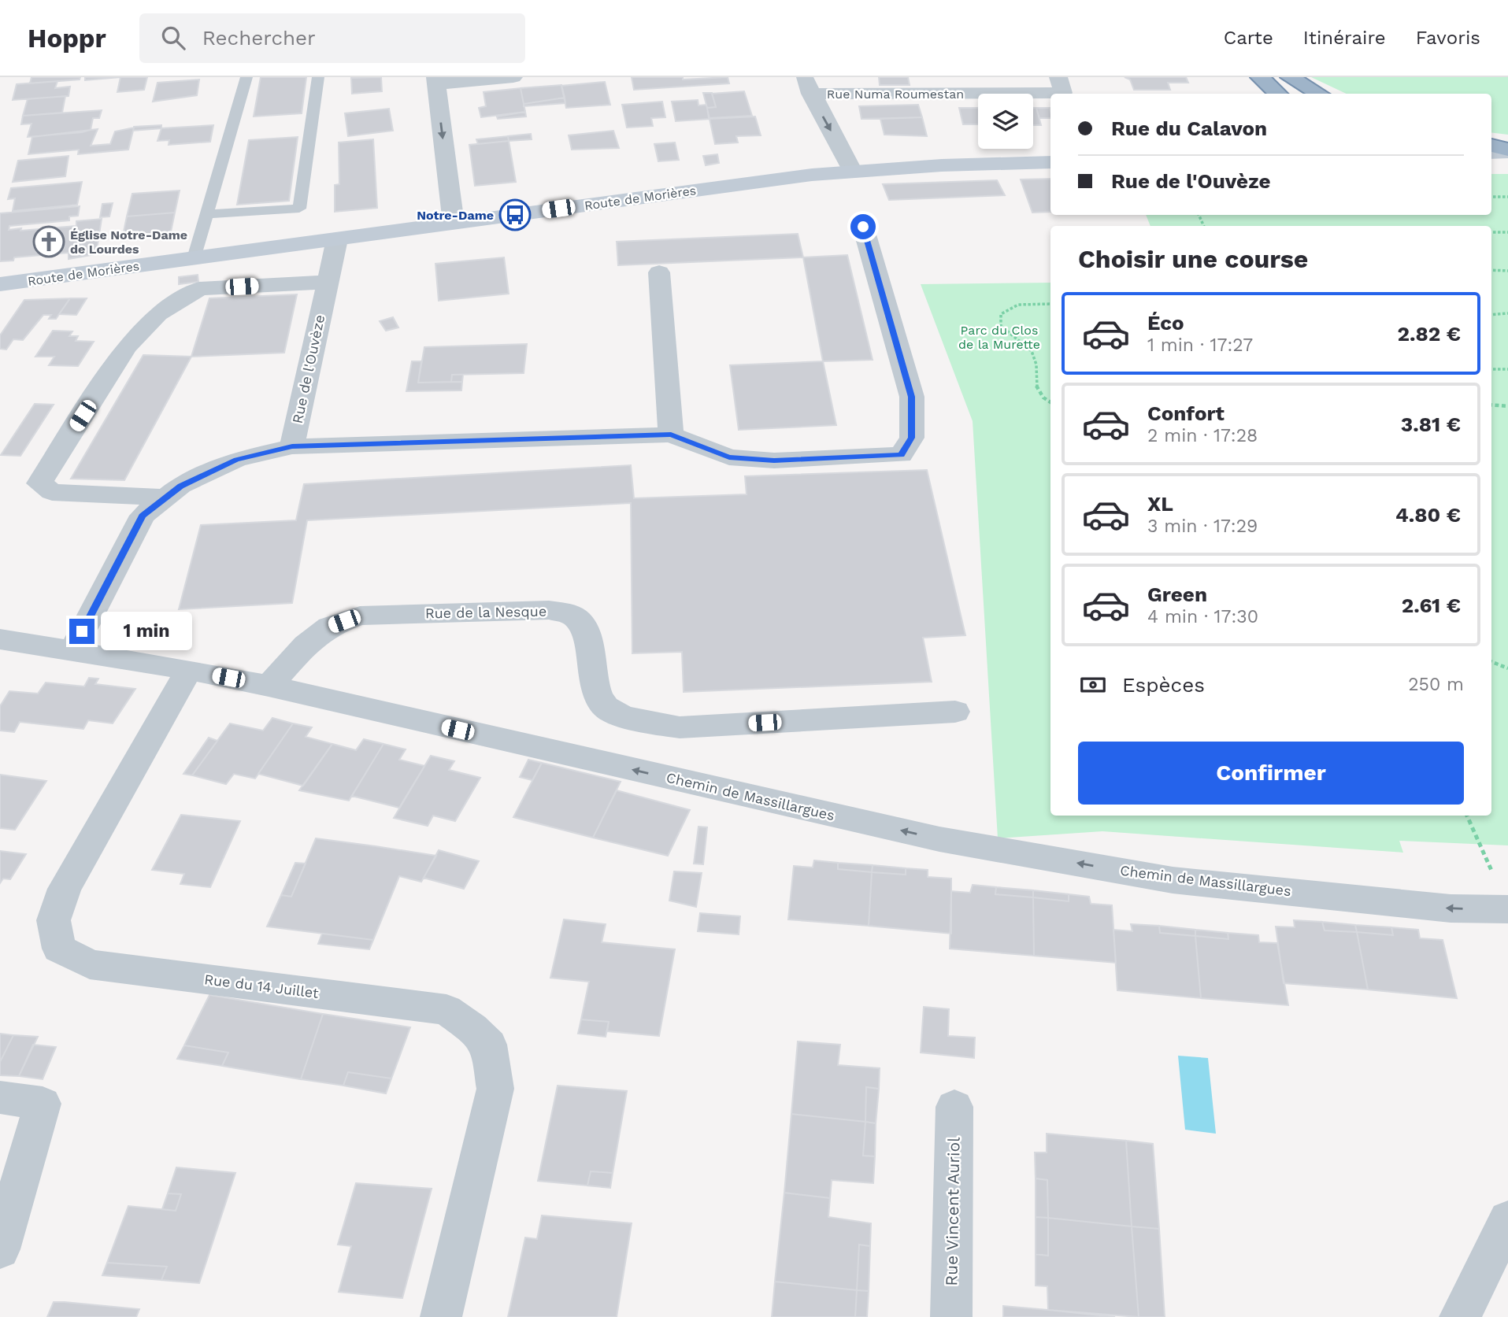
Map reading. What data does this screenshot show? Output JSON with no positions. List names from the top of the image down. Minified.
{"streets":{"main road":["Route de Morières"],"street":["Rue Numa Roumestan","Rue de l'Ouvèze","Rue de la Nesque","Chemin de Massillargues","Rue du 14 Juillet","Rue Vincent Auriol"]},"crossings":[["Route de Morières","Rue de l'Ouvèze"],["Rue de la Nesque","Chemin de Massillargues"],["Chemin de Massillargues","Rue du 14 Juillet"]],"one_way":["Chemin de Massillargues"],"parks":["Parc du Clos de la Murette"],"places":{"bus stop":["Notre-Dame"],"church":["Église Notre-Dame de Lourdes"]},"page":{"header":"Hoppr","search":"Rechercher","nav":["Carte","Itinéraire","Favoris"],"banner":["Rue du Calavon","Rue de l'Ouvèze"],"heading":"Choisir une course","list":[{"name":"Éco","note":"1 min · 17:27","value":"2.82 €"},{"name":"Confort","note":"2 min · 17:28","value":"3.81 €"},{"name":"XL","note":"3 min · 17:29","value":"4.80 €"},{"name":"Green","note":"4 min · 17:30","value":"2.61 €"}],"bubble":"1 min","pay":["Espèces","250 m"],"buttons":"Confirmer"}}
